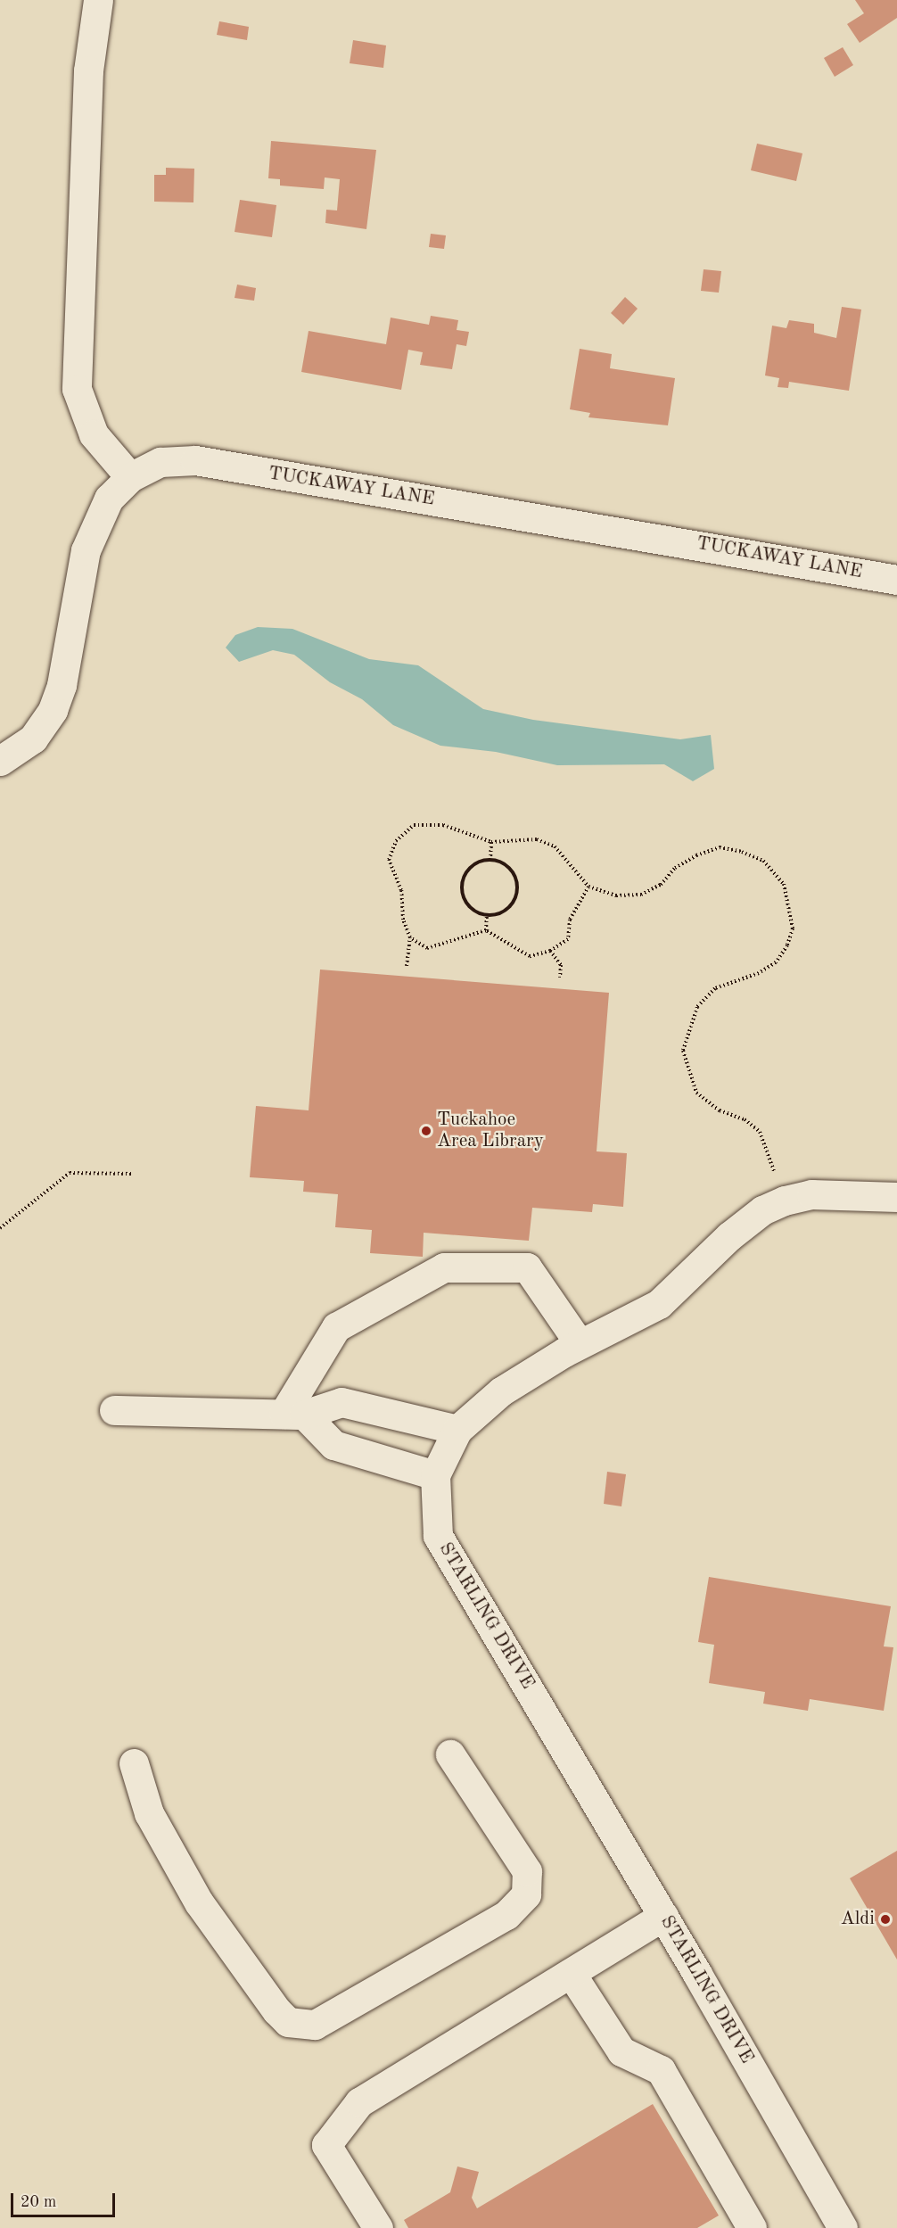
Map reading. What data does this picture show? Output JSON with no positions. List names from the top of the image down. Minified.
{"streets":{"street":["TUCKAWAY LANE","STARLING DRIVE"]},"places":["Tuckahoe Area Library","Aldi"],"scale_bar":"20 m"}
